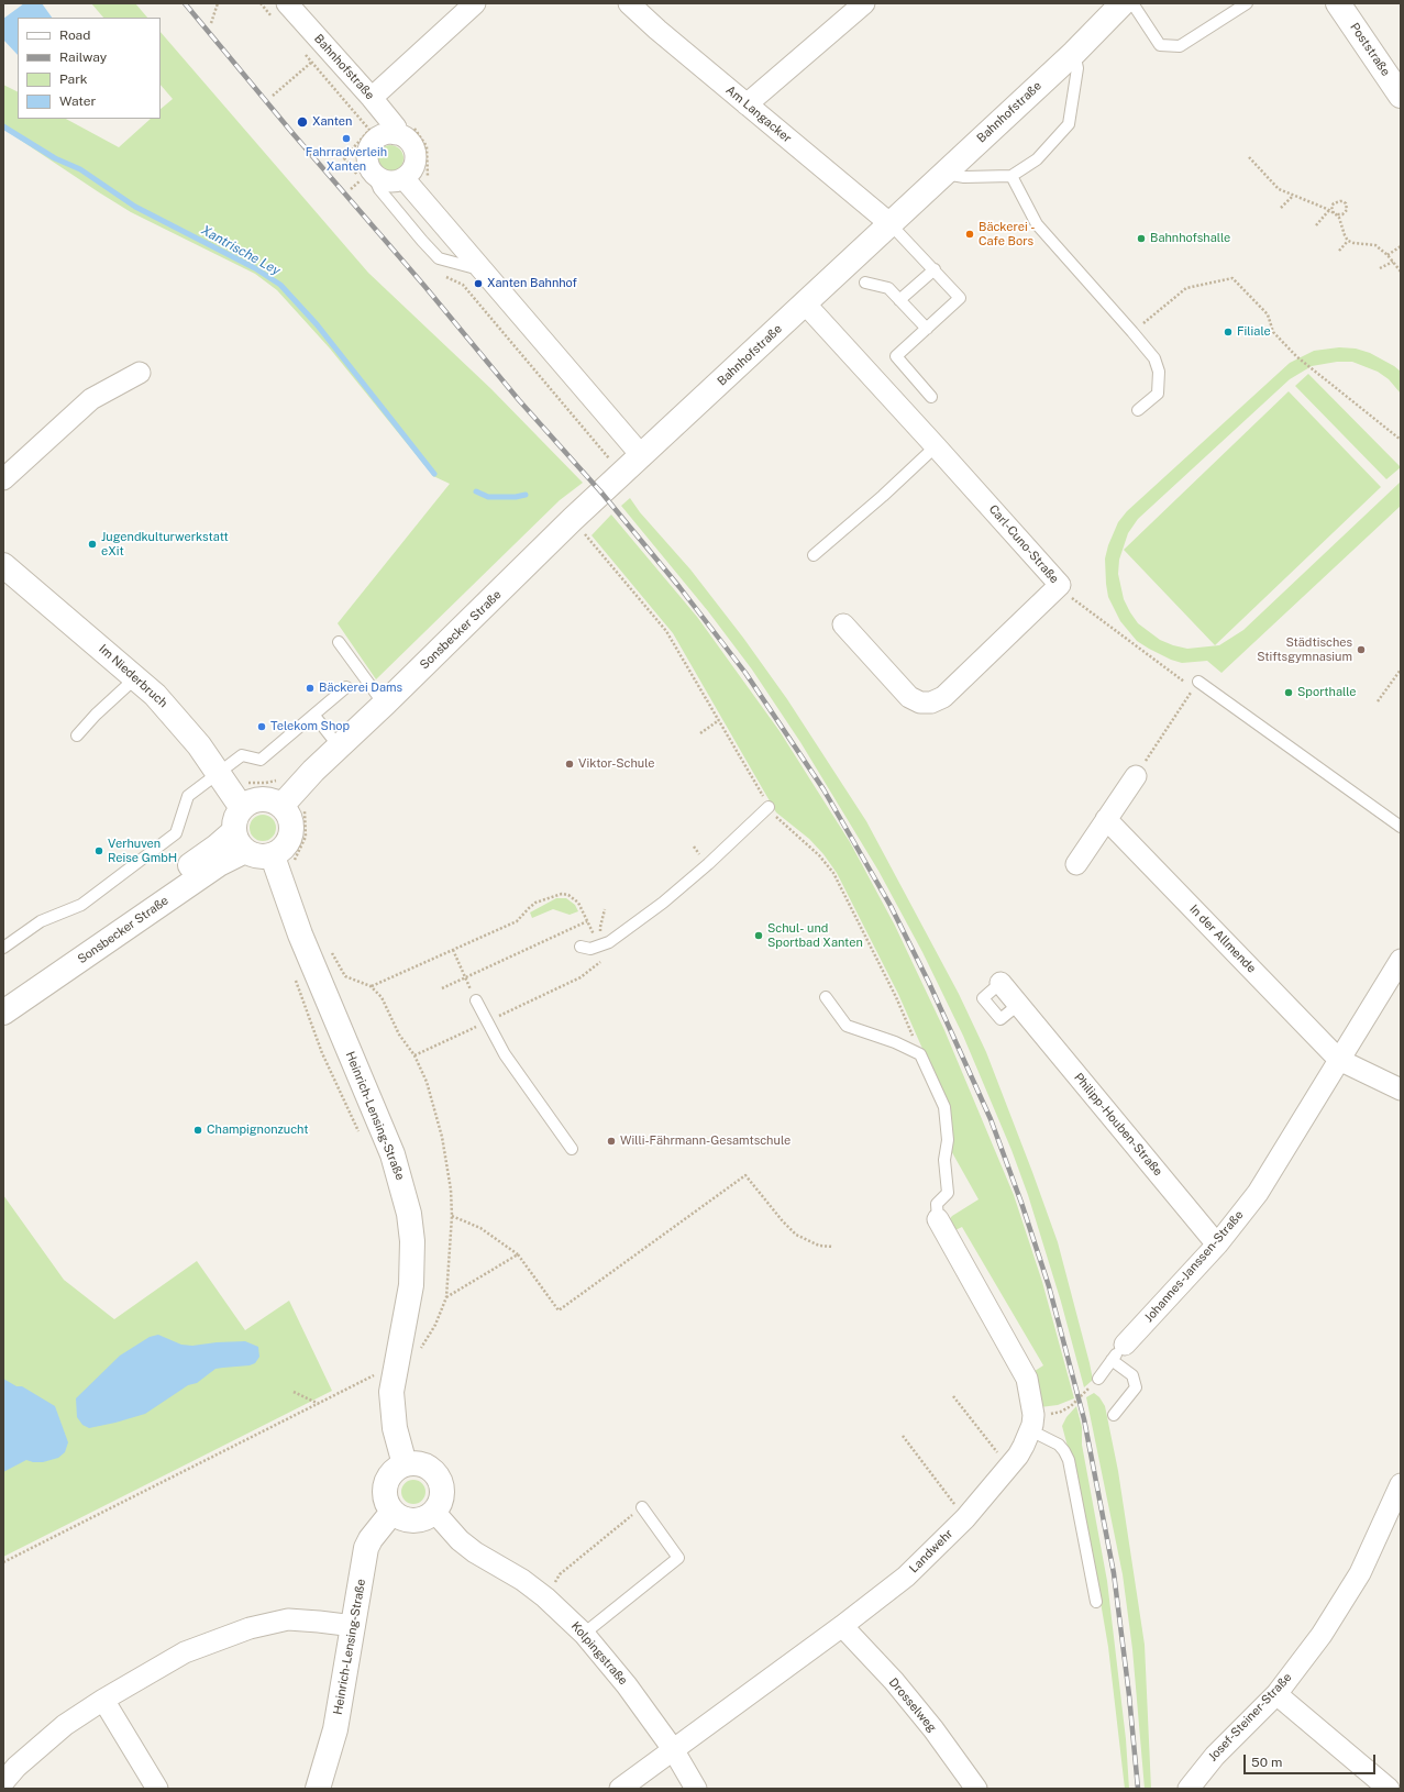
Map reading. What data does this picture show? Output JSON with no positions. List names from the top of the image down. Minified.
{"streets":{"street":["Poststraße","Bahnhofstraße","Am Langacker","Carl-Cuno-Straße","Sonsbecker Straße","Im Niederbruch","In der Allmende","Heinrich-Lensing-Straße","Philipp-Houben-Straße","Johannes-Janssen-Straße","Landwehr","Kolpingstraße","Drosselweg","Josef-Steiner-Straße"]},"crossings":[["Bahnhofstraße","Am Langacker"],["Bahnhofstraße","Carl-Cuno-Straße"],["Bahnhofstraße","Sonsbecker Straße"],["Sonsbecker Straße","Im Niederbruch"],["Sonsbecker Straße","Heinrich-Lensing-Straße"],["Im Niederbruch","Heinrich-Lensing-Straße"],["In der Allmende","Johannes-Janssen-Straße"],["Heinrich-Lensing-Straße","Kolpingstraße"],["Philipp-Houben-Straße","Johannes-Janssen-Straße"],["Landwehr","Kolpingstraße"],["Landwehr","Drosselweg"]],"water":["Xantrische Ley"],"places":["Xanten","Fahrradverleih Xanten","Bäckerei - Cafe Bors","Bahnhofshalle","Xanten Bahnhof","Filiale","Jugendkulturwerkstatt eXit","Städtisches Stiftsgymnasium","Bäckerei Dams","Sporthalle","Telekom Shop","Viktor-Schule","Verhuven Reise GmbH","Schul- und Sportbad Xanten","Champignonzucht","Willi-Fährmann-Gesamtschule"],"legend":["Road","Railway","Park","Water"],"scale_bar":"50 m"}
